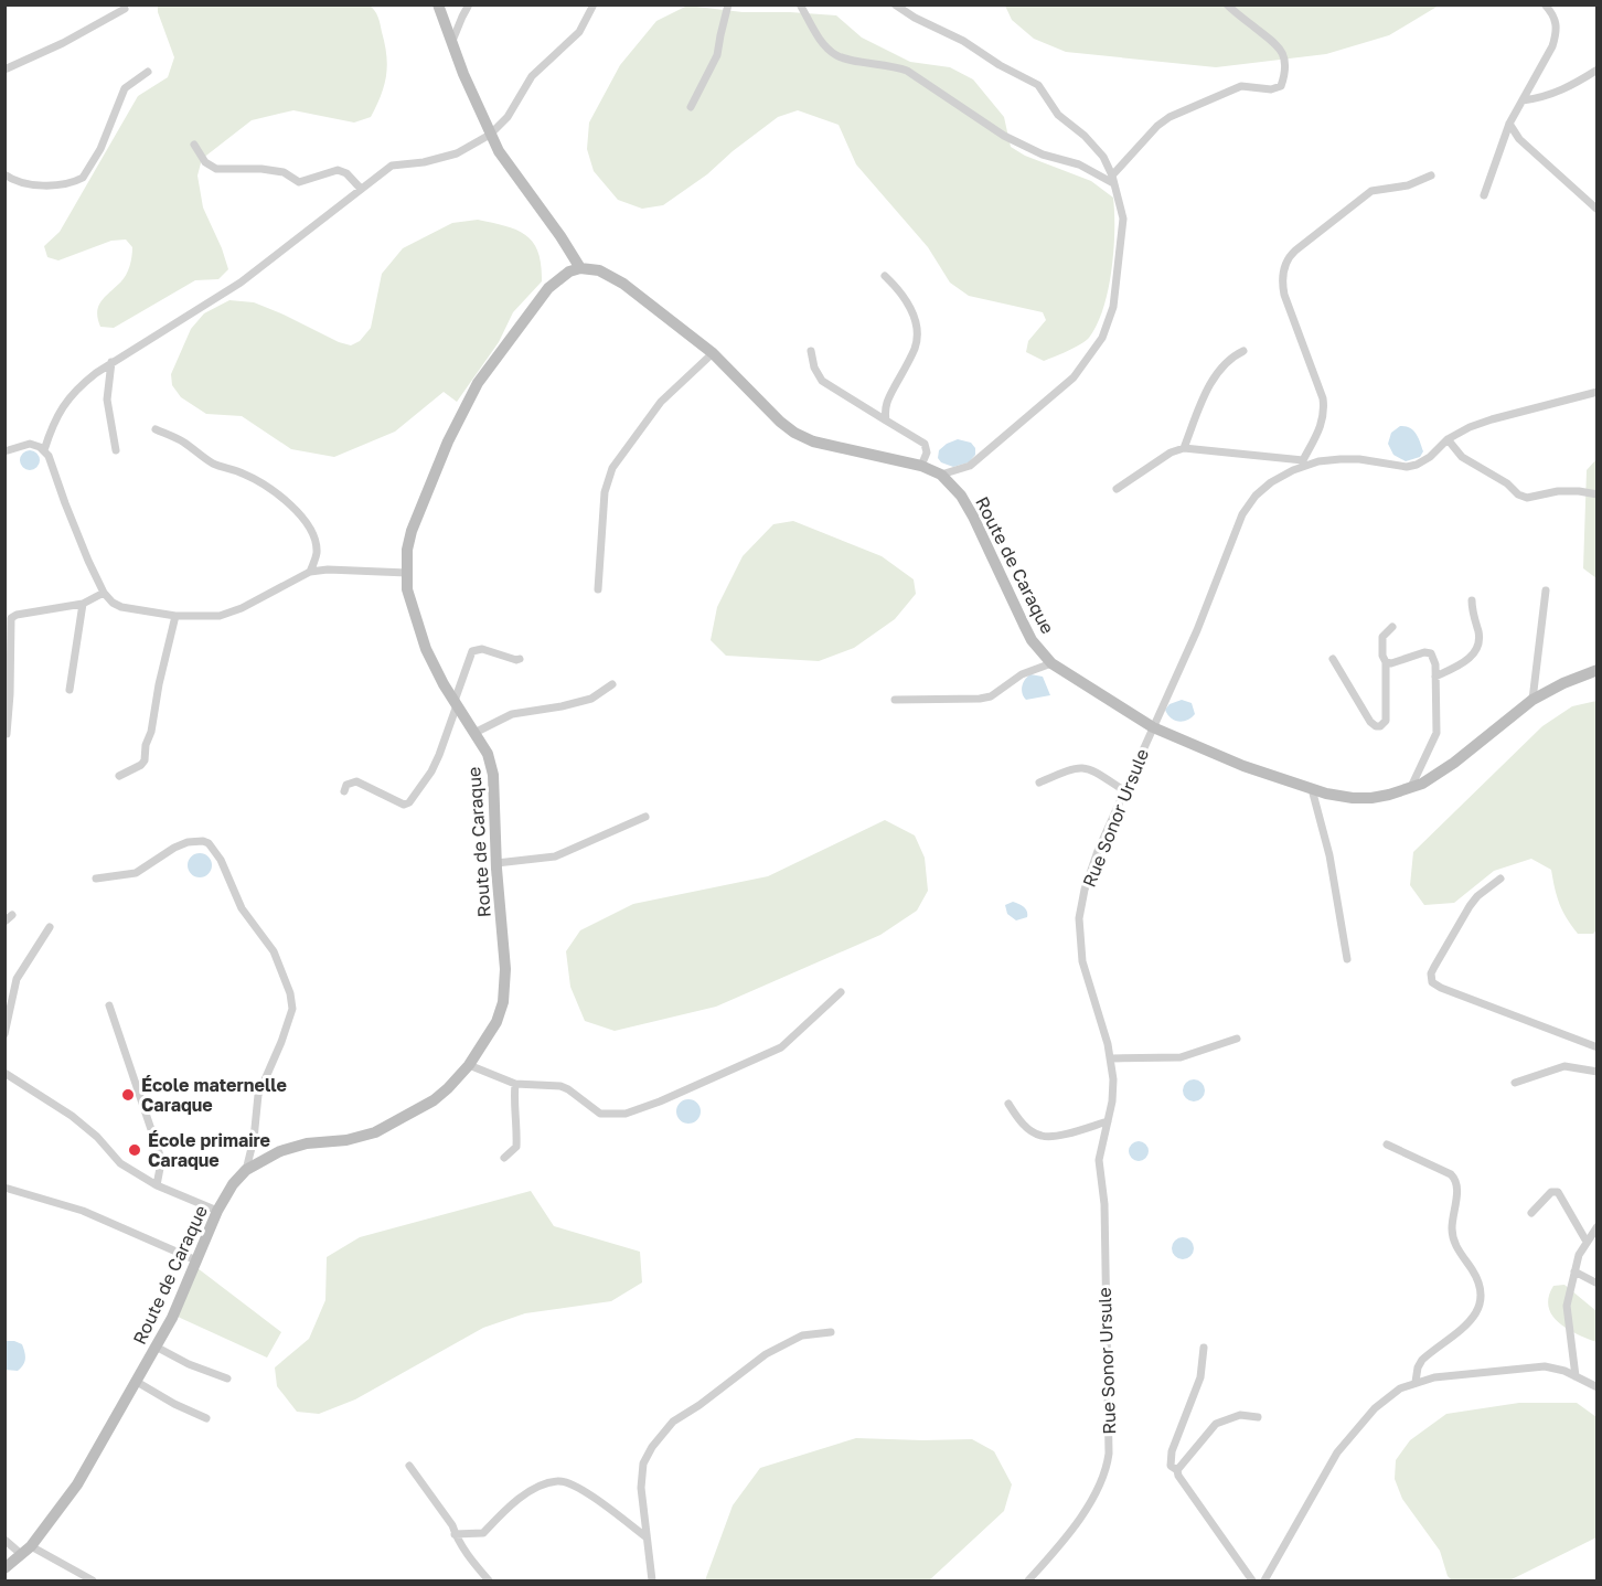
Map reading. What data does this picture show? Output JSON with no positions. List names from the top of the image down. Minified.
{"streets":{"street":["Route de Caraque","Rue Sonor Ursule"]},"crossings":[["Route de Caraque","Rue Sonor Ursule"]],"places":["École maternelle Caraque","École primaire Caraque"]}
